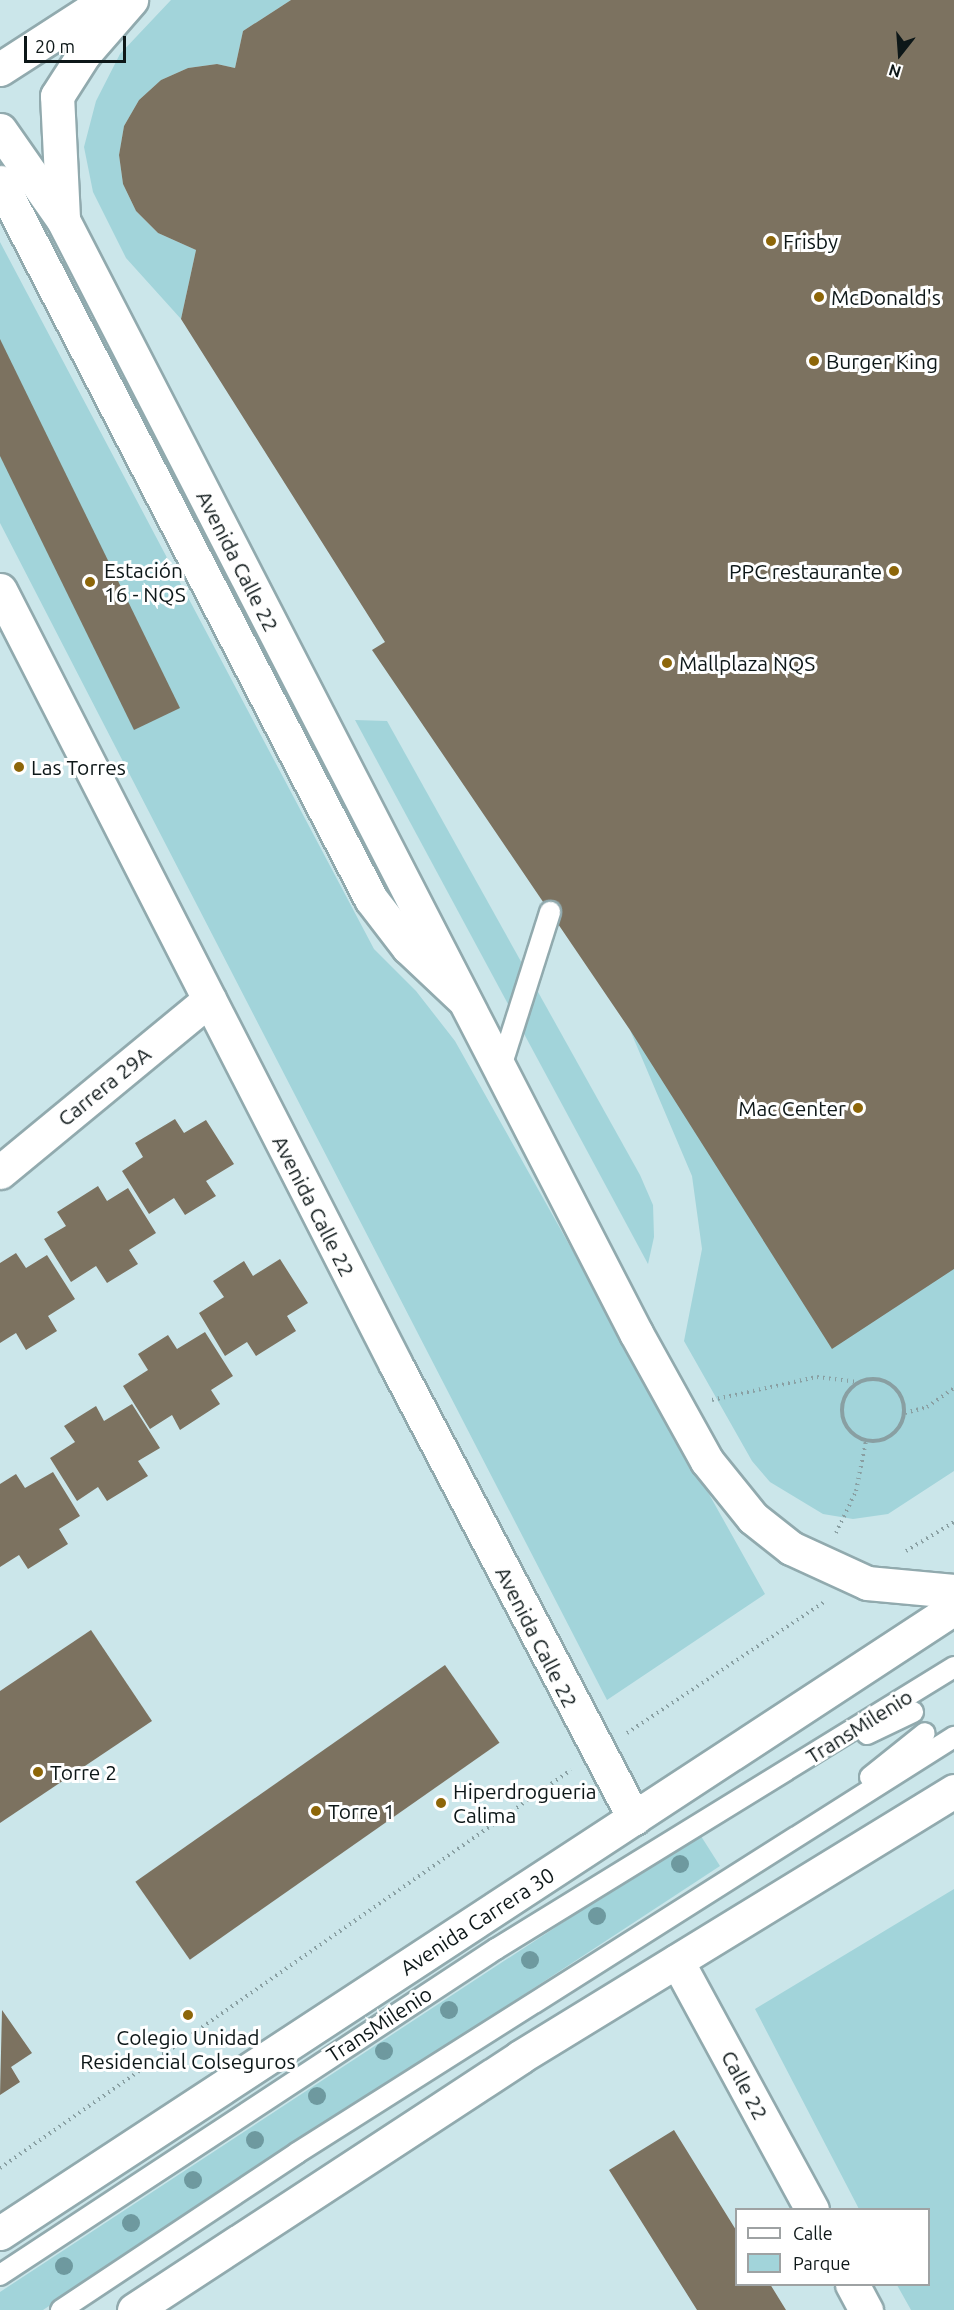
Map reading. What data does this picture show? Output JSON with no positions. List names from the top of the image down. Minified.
{"streets":{"main road":["Avenida Calle 22","Carrera 29A","Avenida Carrera 30","Calle 22"],"lane":["TransMilenio"]},"crossings":[["Avenida Calle 22","Carrera 29A"],["Avenida Calle 22","Avenida Carrera 30"]],"places":["Frisby","McDonald's","Burger King","PPC restaurante","Estación 16 - NQS","Mallplaza NQS","Las Torres","Mac Center","Torre 2","Hiperdrogueria Calima","Torre 1","Colegio Unidad Residencial Colseguros"],"legend":["Calle","Parque"],"scale_bar":"20 m","north":"bottom"}
